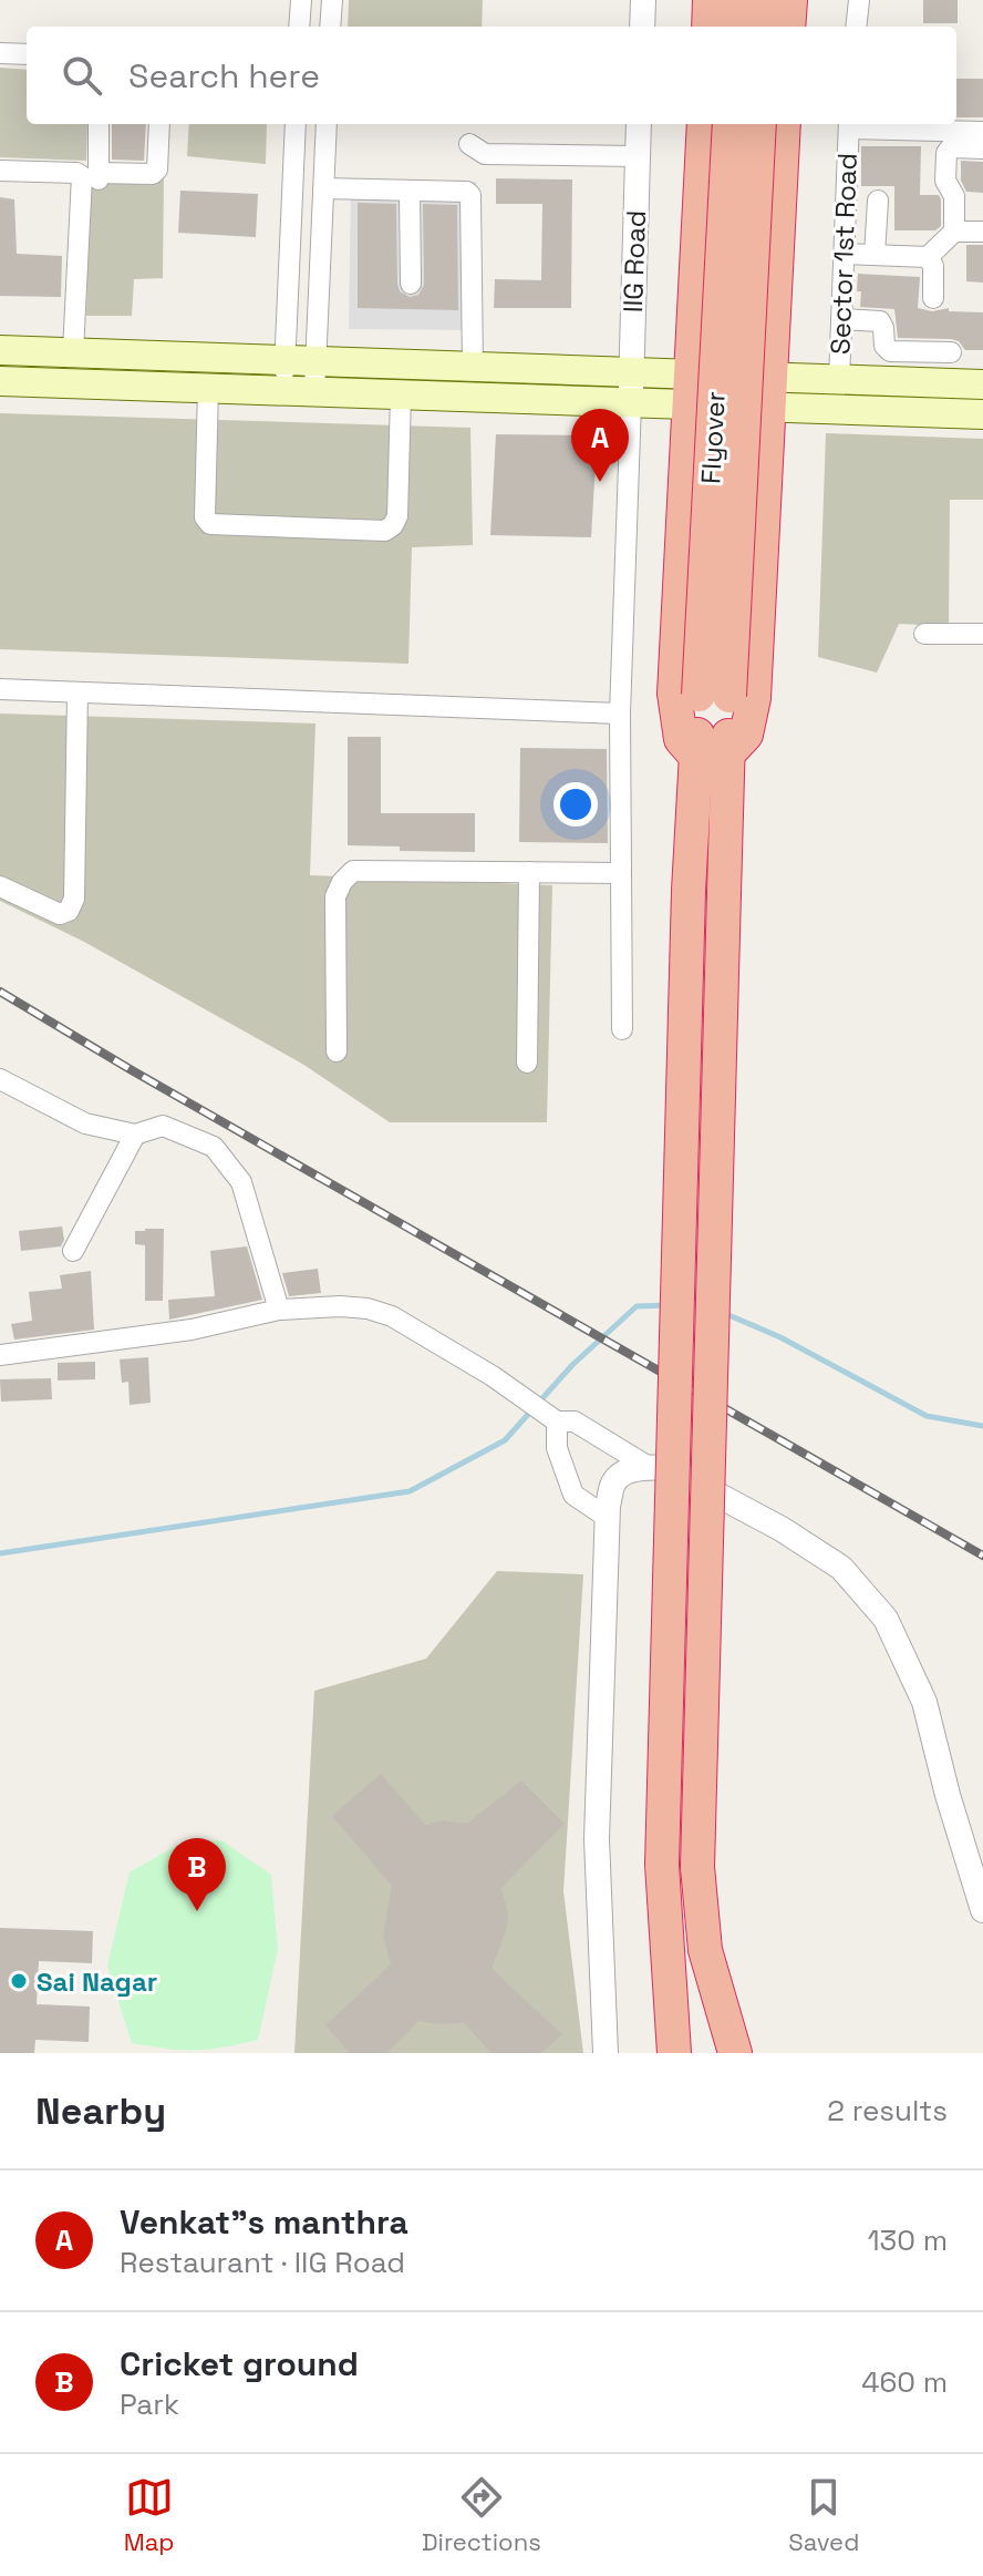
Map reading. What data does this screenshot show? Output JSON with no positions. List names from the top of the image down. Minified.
{"streets":{"highway":["Flyover"],"street":["Sector 1st Road","IIG Road"]},"places":["Sai Nagar"],"page":{"search":"Search here","pins":["A","B"],"heading":["Nearby","2 results"],"list":[{"mark":"A","name":"Venkat\"s manthra","note":"Restaurant · IIG Road","value":"130 m"},{"mark":"B","name":"Cricket ground","note":"Park","value":"460 m"}],"nav":["Map","Directions","Saved"]}}
